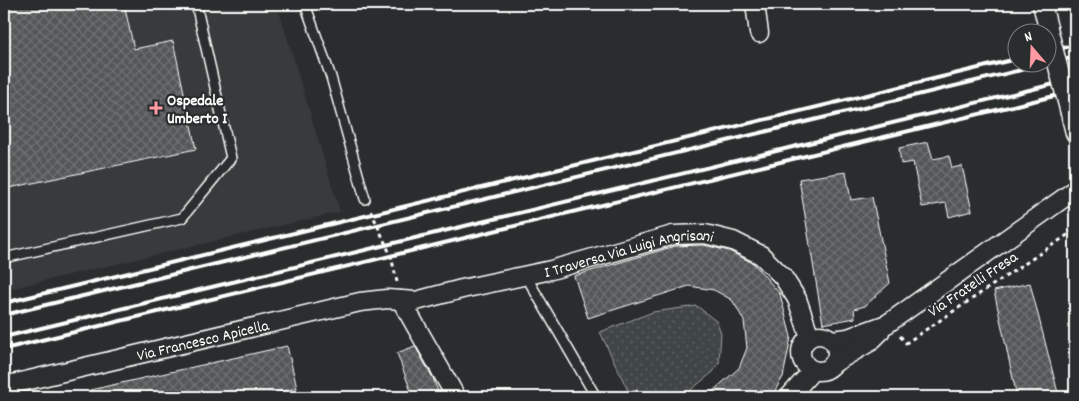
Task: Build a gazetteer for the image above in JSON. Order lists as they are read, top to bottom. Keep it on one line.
{"streets":{"street":["I Traversa Via Luigi Angrisani","Via Francesco Apicella"],"path":["Via Fratelli Fresa"]},"crossings":[["I Traversa Via Luigi Angrisani","Via Francesco Apicella"]],"places":{"health":["Ospedale Umberto I"]},"north":"top"}
